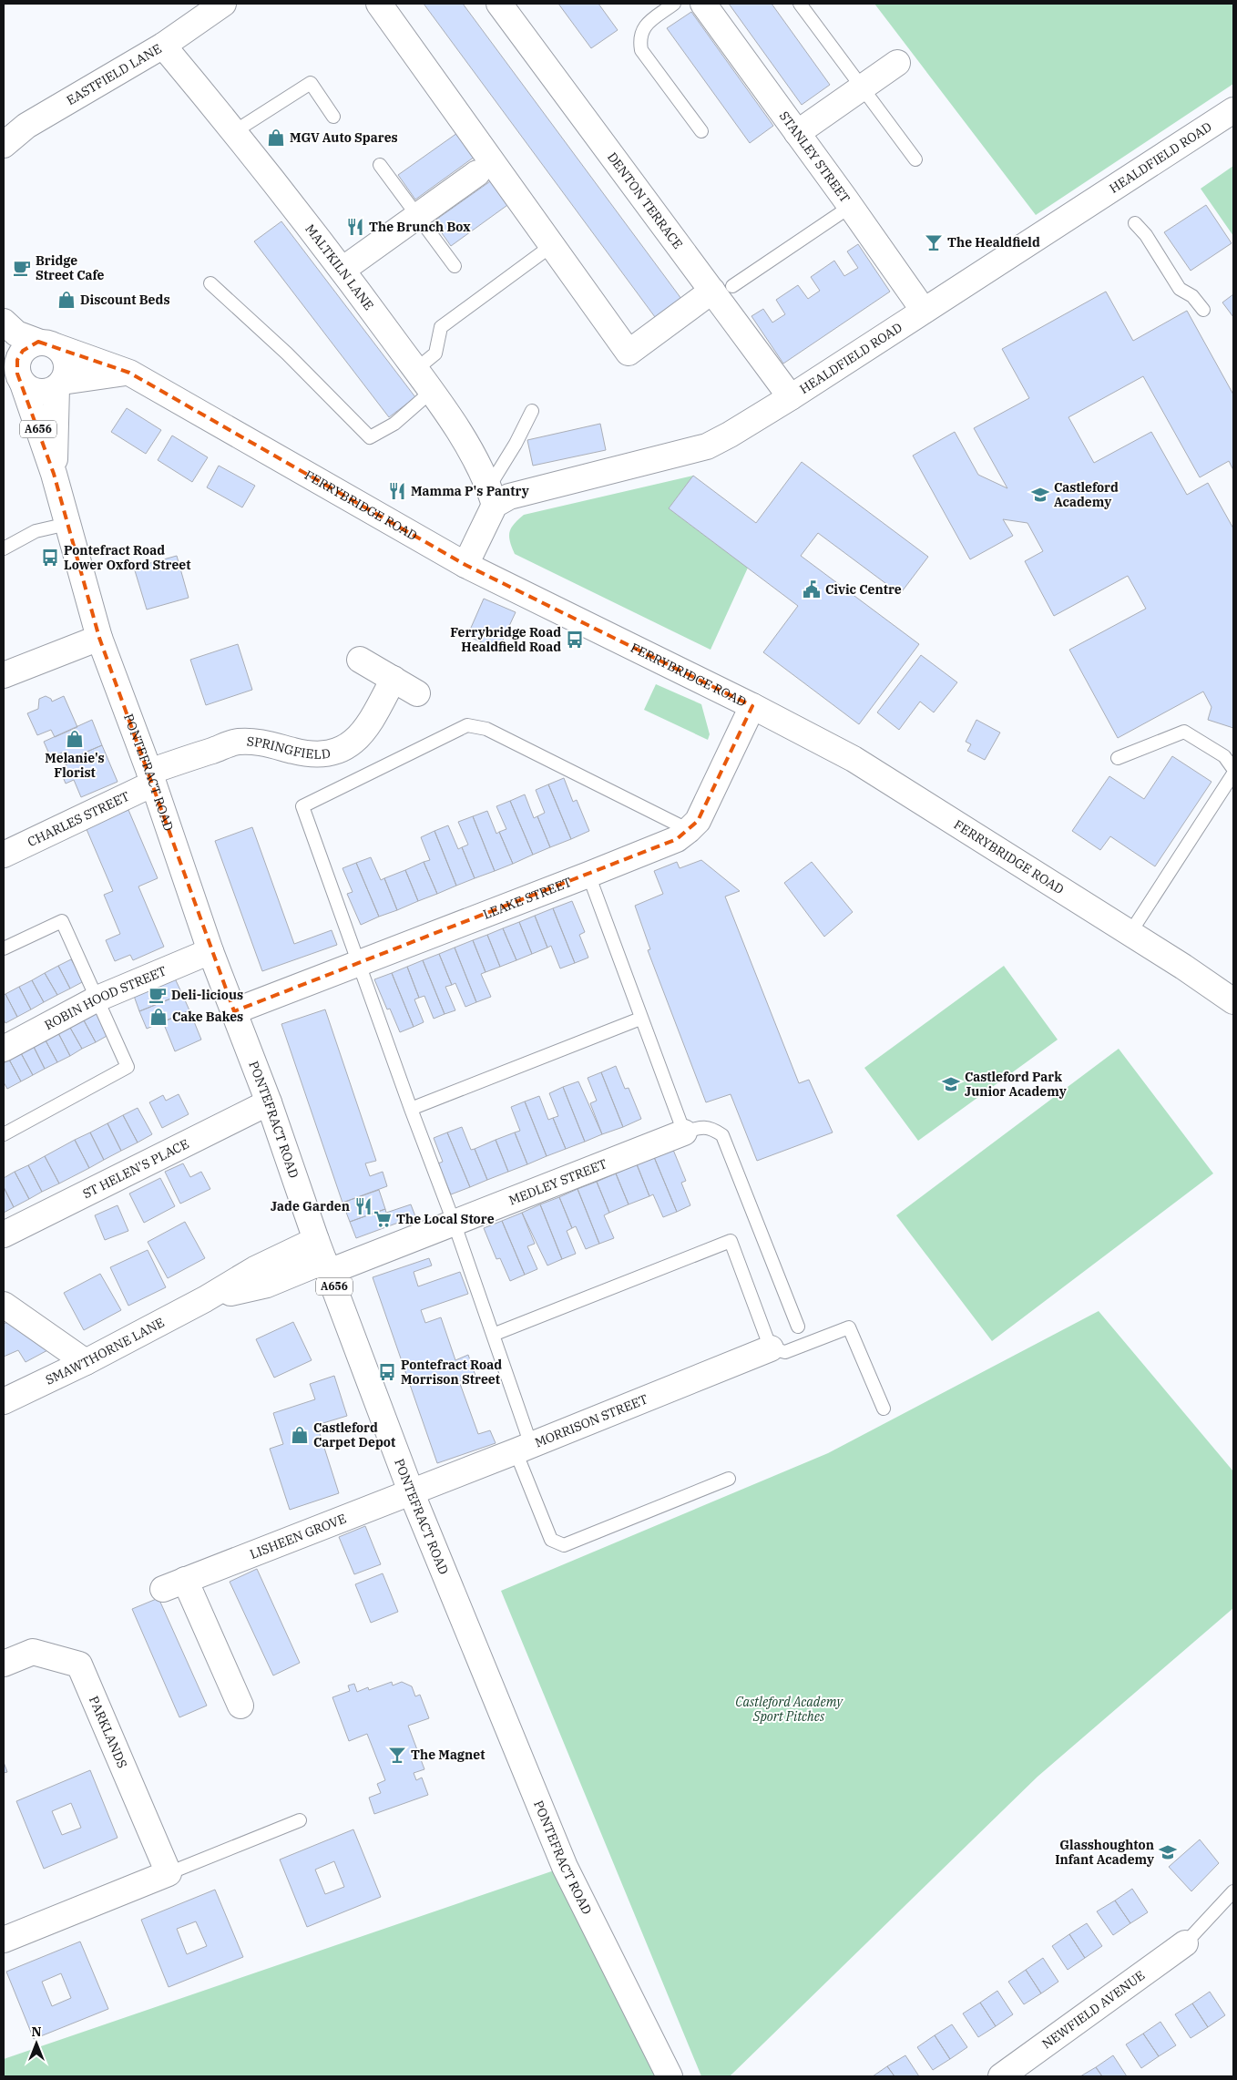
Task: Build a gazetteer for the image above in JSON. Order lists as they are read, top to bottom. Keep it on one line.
{"streets":{"street":["EASTFIELD LANE","STANLEY STREET","HEALDFIELD ROAD","DENTON TERRACE","MALTKILN LANE","A656","FERRYBRIDGE ROAD","SPRINGFIELD","PONTEFRACT ROAD","CHARLES STREET","LEAKE STREET","ROBIN HOOD STREET","ST HELEN'S PLACE","MEDLEY STREET","SMAWTHORNE LANE","MORRISON STREET","LISHEEN GROVE","PARKLANDS","NEWFIELD AVENUE"]},"crossings":[["EASTFIELD LANE","MALTKILN LANE"],["STANLEY STREET","HEALDFIELD ROAD"],["HEALDFIELD ROAD","DENTON TERRACE"],["HEALDFIELD ROAD","MALTKILN LANE"],["A656","FERRYBRIDGE ROAD"],["A656","PONTEFRACT ROAD"],["FERRYBRIDGE ROAD","PONTEFRACT ROAD"],["FERRYBRIDGE ROAD","LEAKE STREET"],["SPRINGFIELD","PONTEFRACT ROAD"],["SPRINGFIELD","CHARLES STREET"],["PONTEFRACT ROAD","CHARLES STREET"],["PONTEFRACT ROAD","LEAKE STREET"],["PONTEFRACT ROAD","ROBIN HOOD STREET"],["PONTEFRACT ROAD","ST HELEN'S PLACE"],["PONTEFRACT ROAD","MEDLEY STREET"],["PONTEFRACT ROAD","SMAWTHORNE LANE"],["PONTEFRACT ROAD","MORRISON STREET"],["PONTEFRACT ROAD","LISHEEN GROVE"],["MEDLEY STREET","SMAWTHORNE LANE"],["MORRISON STREET","LISHEEN GROVE"]],"parks":["Castleford Academy Sport Pitches"],"places":{"shop":["MGV Auto Spares","Discount Beds","Melanie's Florist","Cake Bakes","Castleford Carpet Depot"],"restaurant":["The Brunch Box","Mamma P's Pantry","Jade Garden"],"bar":["The Healdfield","The Magnet"],"cafe":["Bridge Street Cafe","Deli-licious"],"school or university":["Castleford Academy","Castleford Park Junior Academy","Glasshoughton Infant Academy"],"bus stop":["Pontefract Road Lower Oxford Street","Ferrybridge Road Healdfield Road","Pontefract Road Morrison Street"],"public building":["Civic Centre"],"supermarket":["The Local Store"]},"north":"top"}
